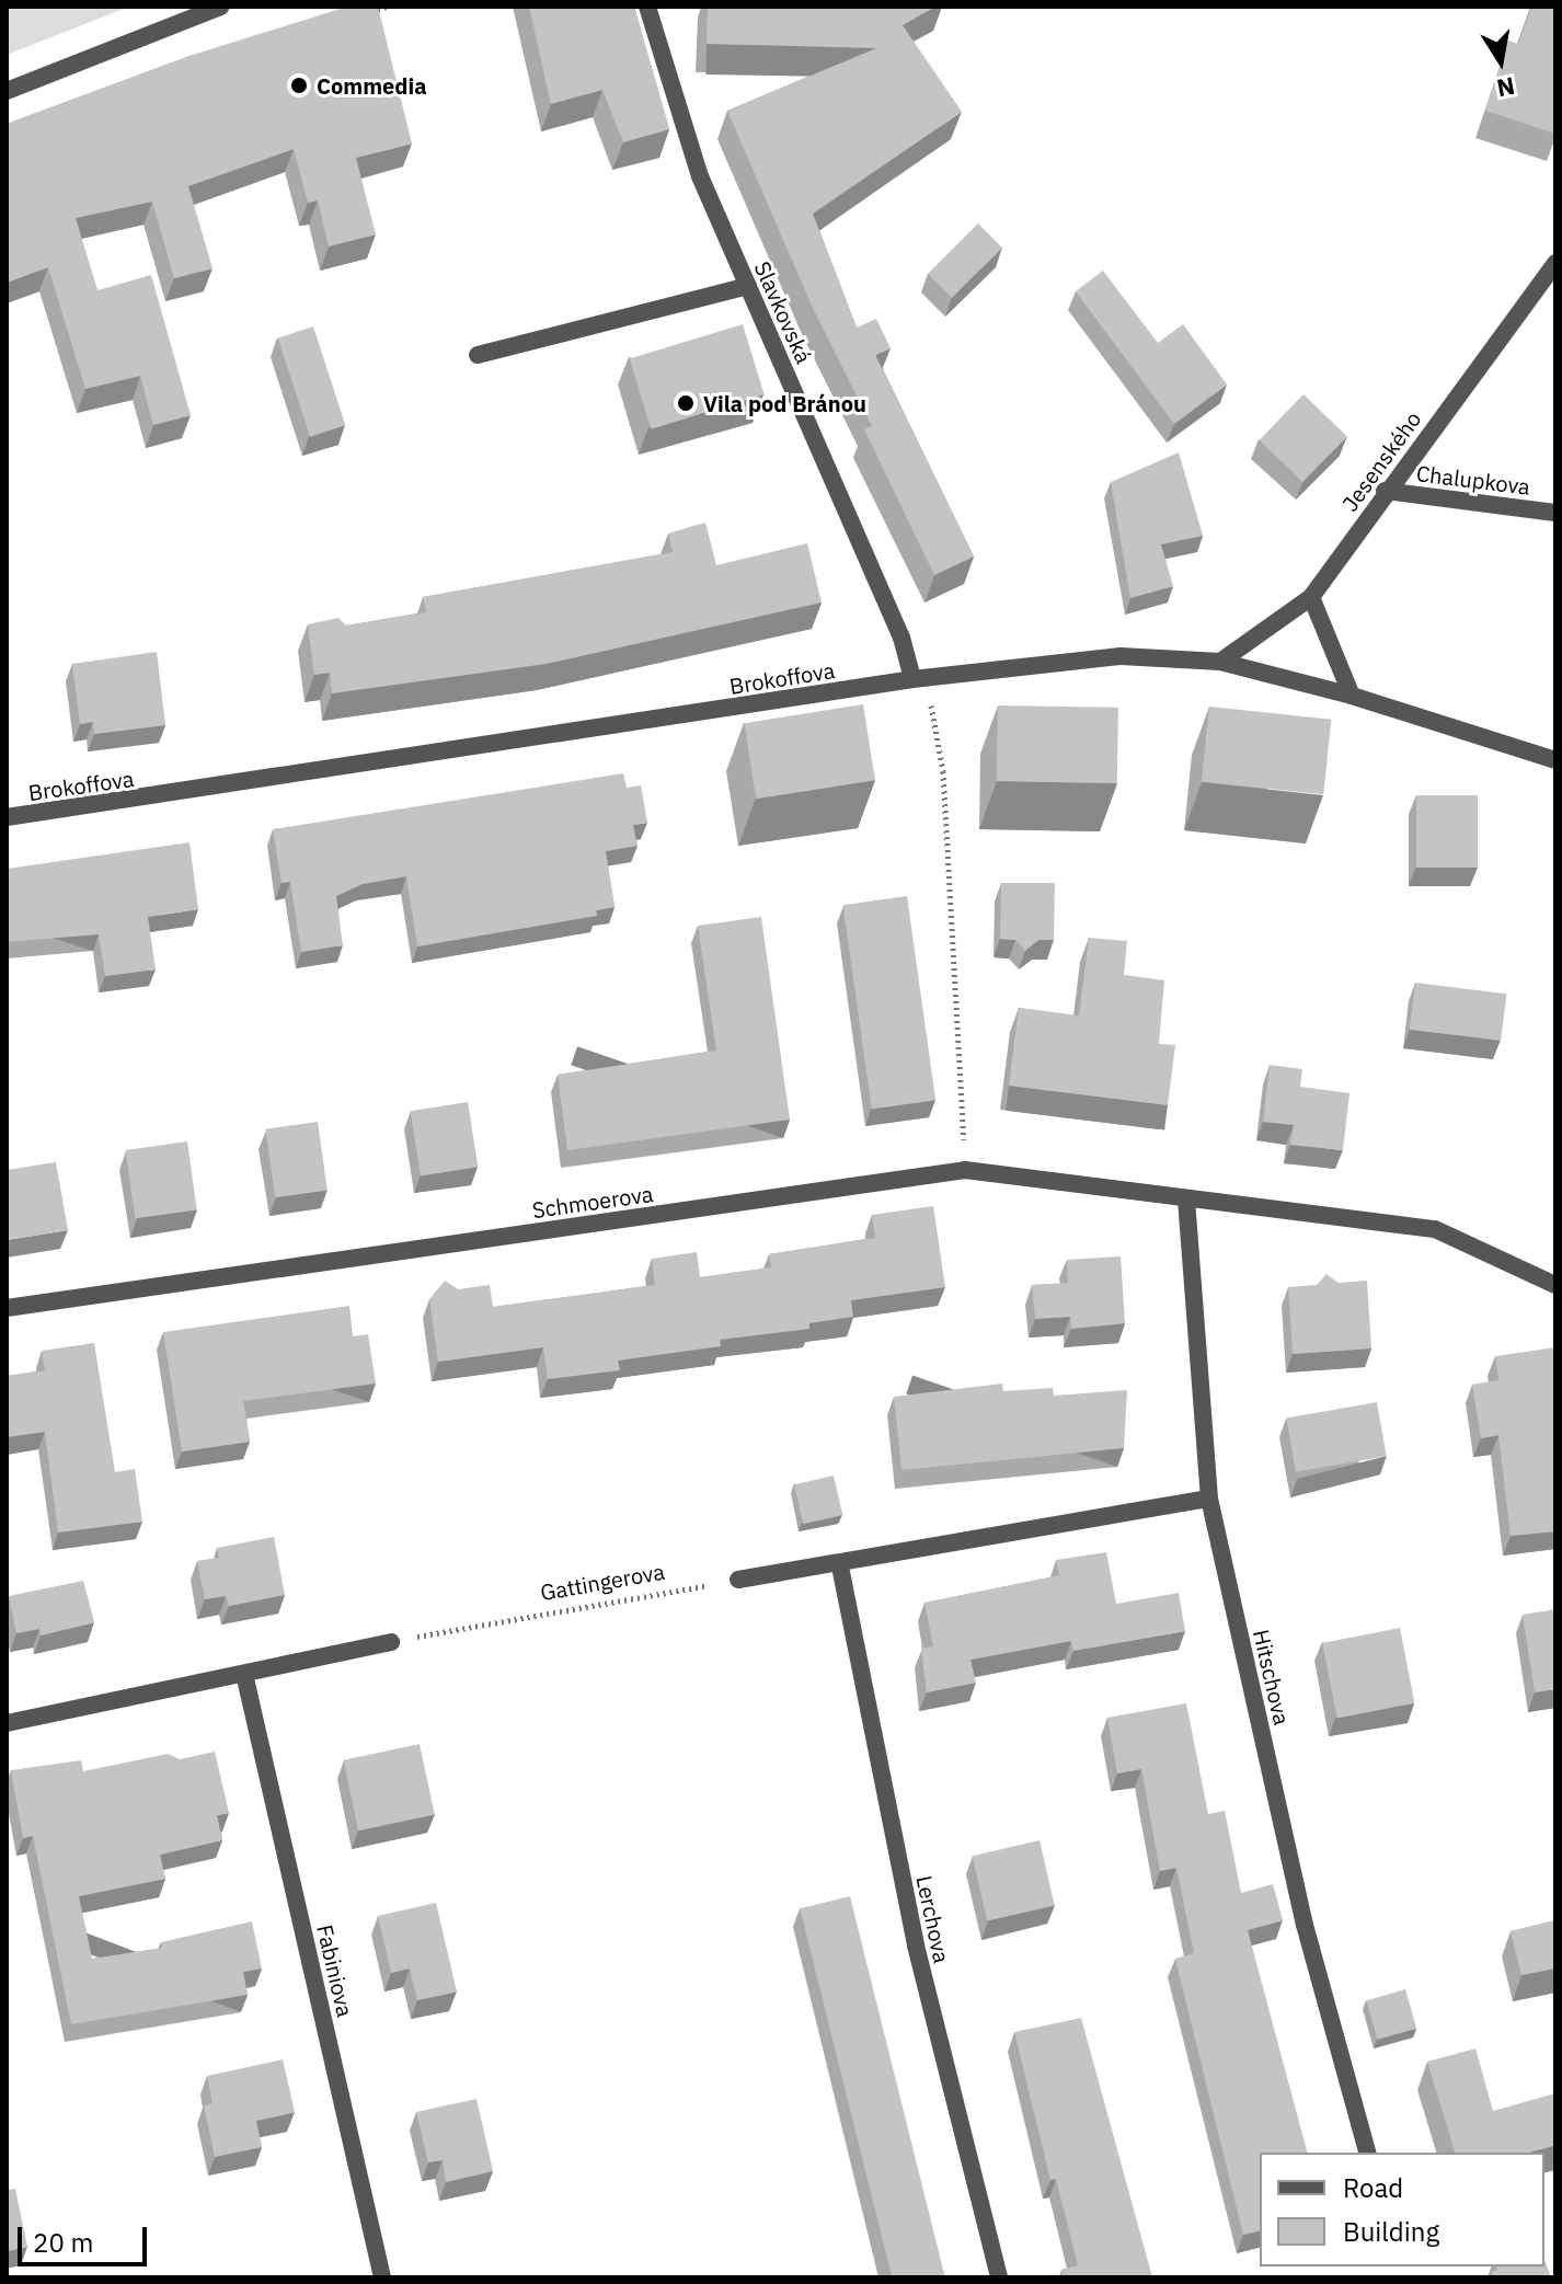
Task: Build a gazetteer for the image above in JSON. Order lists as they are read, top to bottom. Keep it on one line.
{"streets":{"street":["Slavkovská","Jesenského","Chalupkova","Brokoffova","Schmoerova","Hitschova","Lerchova","Fabiniova"],"path":["Gattingerova"]},"crossings":[["Slavkovská","Brokoffova"],["Jesenského","Chalupkova"],["Jesenského","Brokoffova"],["Schmoerova","Hitschova"]],"places":["Commedia","Vila pod Bránou"],"legend":["Road","Building"],"scale_bar":"20 m","north":"bottom"}
